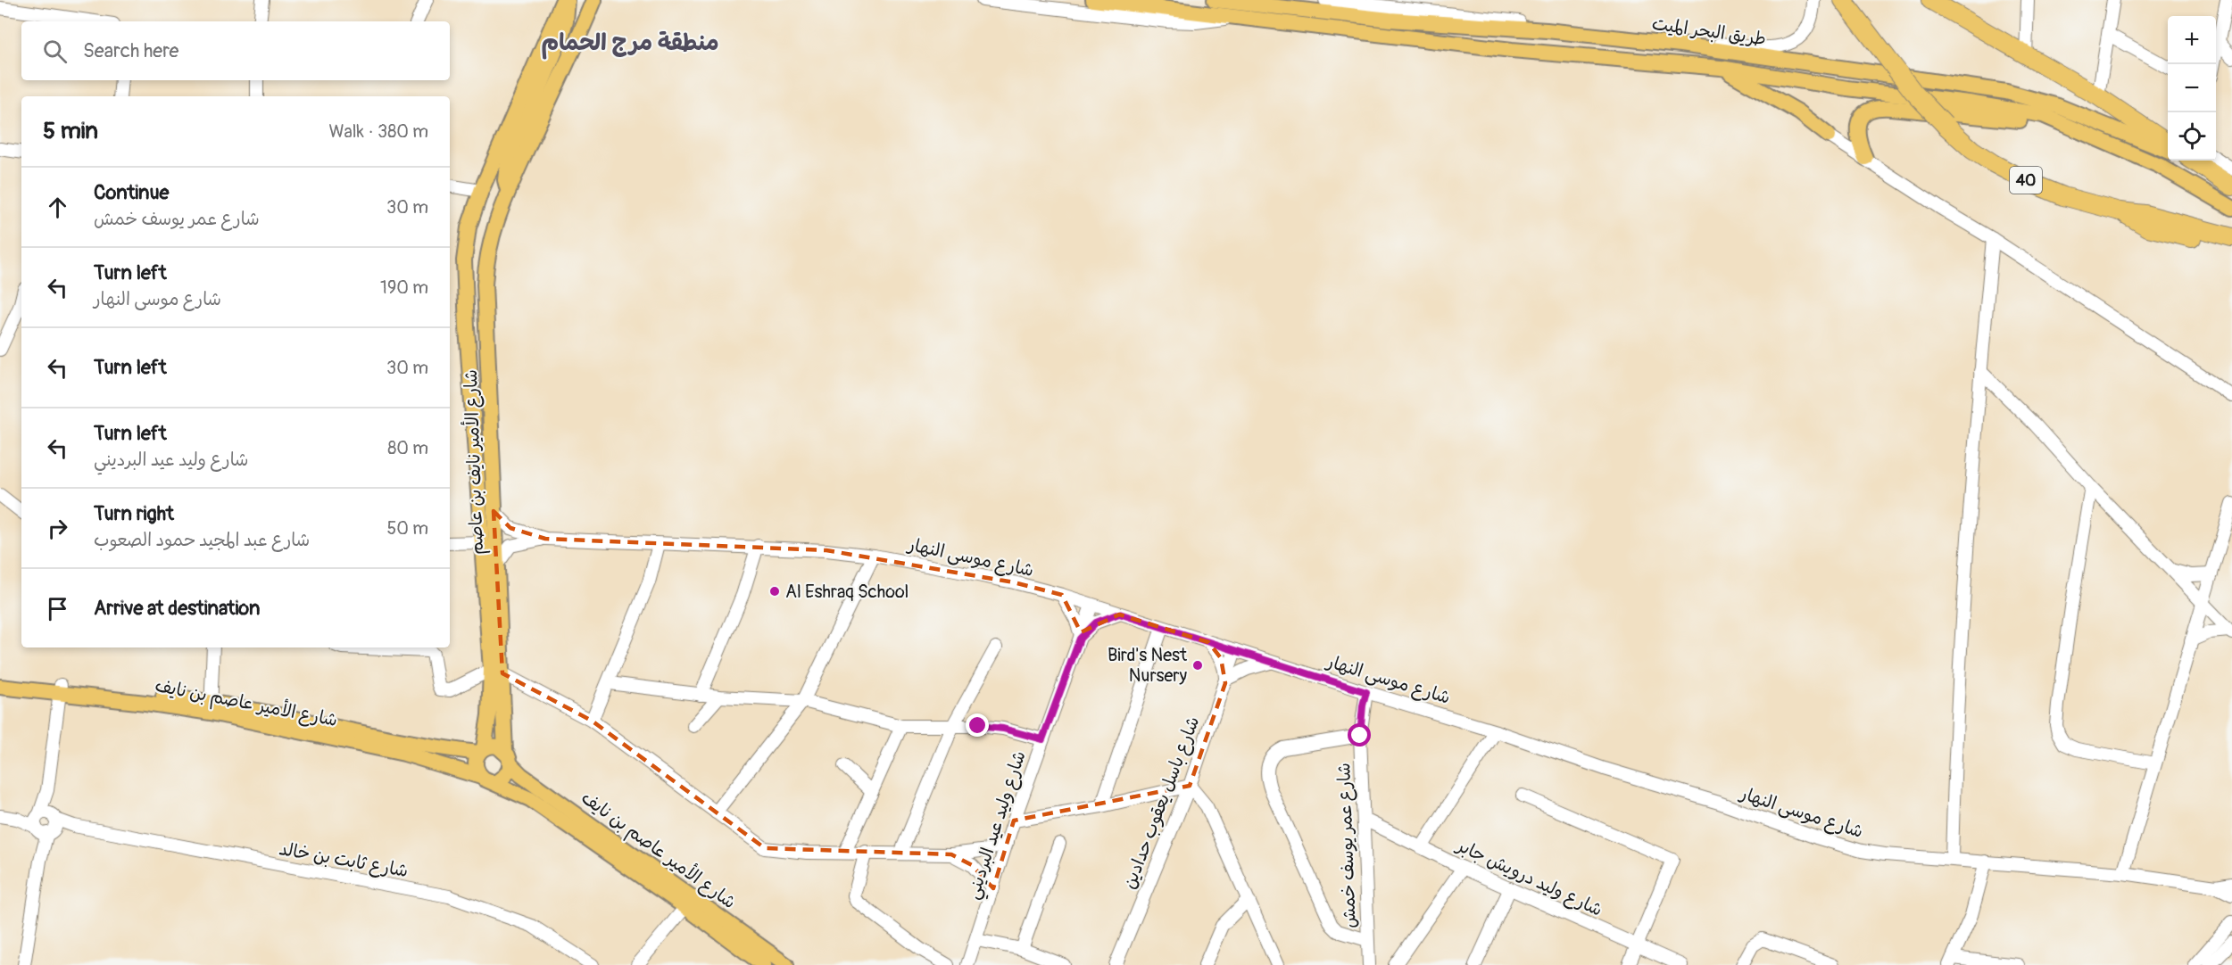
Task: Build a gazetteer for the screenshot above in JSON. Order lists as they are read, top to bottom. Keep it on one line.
{"streets":{"highway":["40"],"main road":["طريق البحر الميت","شارع الأمير نايف بن عاصم","شارع الأمير عاصم بن نايف"],"street":["شارع موسى النهار","شارع باسل يعقوب حدادين","شارع وليد عيد البرديني","شارع عمر يوسف خمش","شارع ثابت بن خالد","شارع وليد درويش جابر"]},"crossings":[["شارع الأمير نايف بن عاصم","شارع موسى النهار"],["شارع الأمير نايف بن عاصم","شارع الأمير عاصم بن نايف"],["شارع موسى النهار","شارع باسل يعقوب حدادين"],["شارع موسى النهار","شارع وليد عيد البرديني"],["شارع موسى النهار","شارع عمر يوسف خمش"],["شارع عمر يوسف خمش","شارع وليد درويش جابر"]],"districts":["منطقة مرج الحمام"],"places":["Al Eshraq School","Bird's Nest Nursery"],"page":{"map_buttons":["+","−"],"search":"Search here","heading":["5 min","Walk · 380 m"],"list":[["Continue","شارع عمر يوسف خمش","30 m"],["Turn left","شارع موسى النهار","190 m"],["Turn left","30 m"],["Turn left","شارع وليد عيد البرديني","80 m"],["Turn right","شارع عبد المجيد حمود الصعوب","50 m"],"Arrive at destination"]}}
